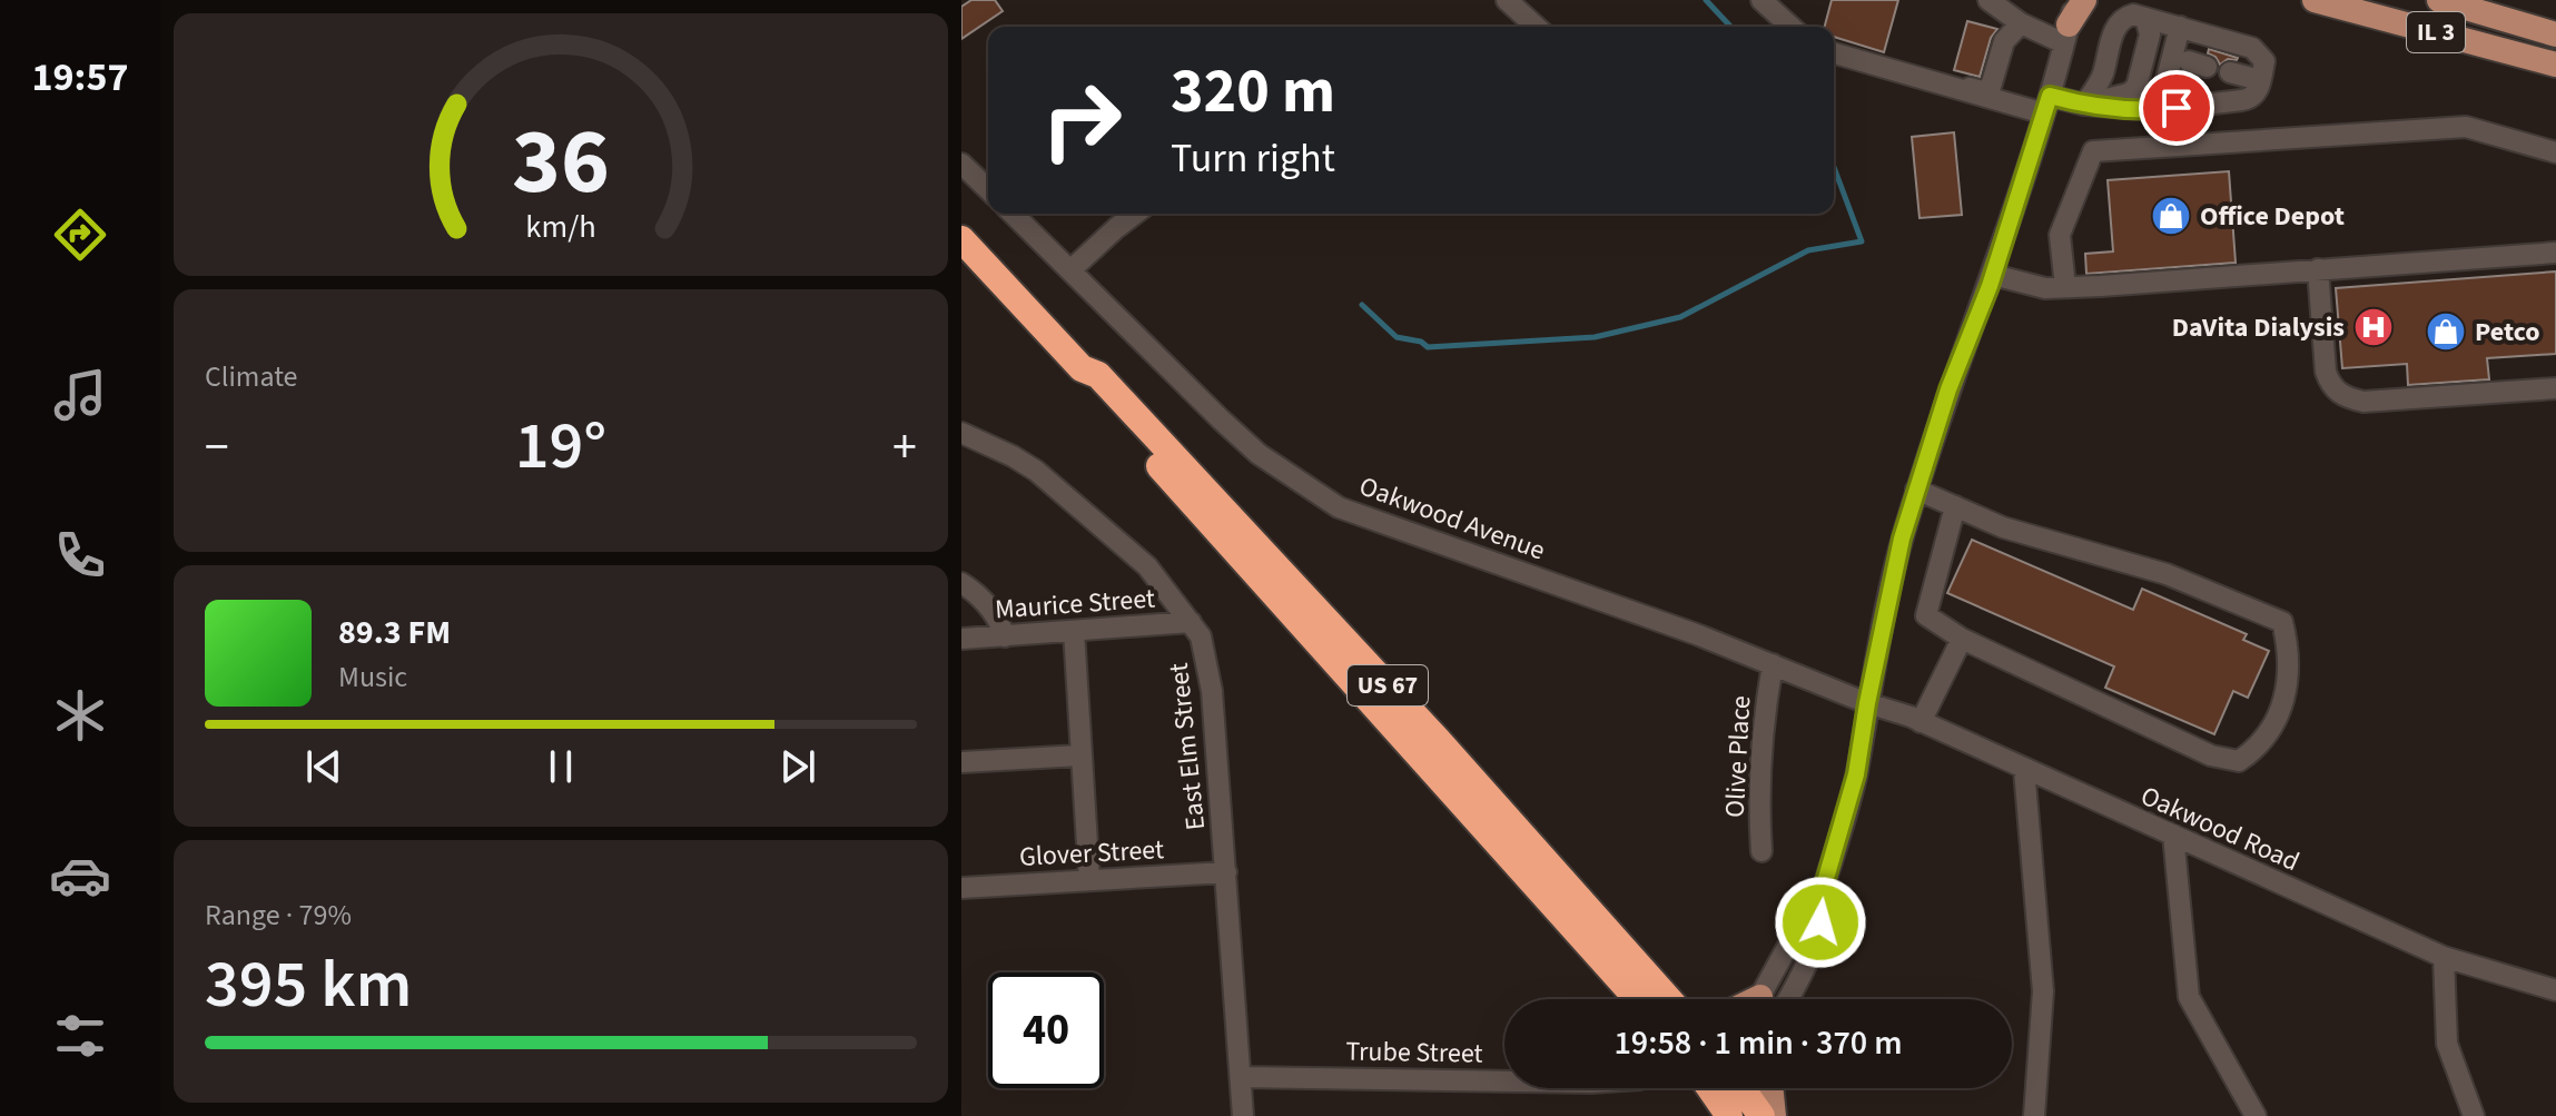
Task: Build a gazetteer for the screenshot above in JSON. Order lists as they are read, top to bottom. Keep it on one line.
{"streets":{"highway":["US 67"],"main road":["IL 3"],"street":["Oakwood Avenue","Maurice Street","East Elm Street","Olive Place","Oakwood Road","Glover Street","Trube Street"]},"crossings":[["Oakwood Avenue","Olive Place"],["Oakwood Avenue","Oakwood Road"],["Maurice Street","East Elm Street"],["East Elm Street","Glover Street"],["East Elm Street","Trube Street"]],"places":{"shop":["Office Depot","Petco"],"hospital":["DaVita Dialysis"]},"page":{"tabs":"19:57","turn":["320 m","Turn right"],"tile":["Climate",["Range · 79%","395 km"]],"heat":["−","19°","+"],"song":["89.3 FM","Music"],"limit":"40","trip":"19:58 · 1 min · 370 m","gauge":["36","km/h"]}}
